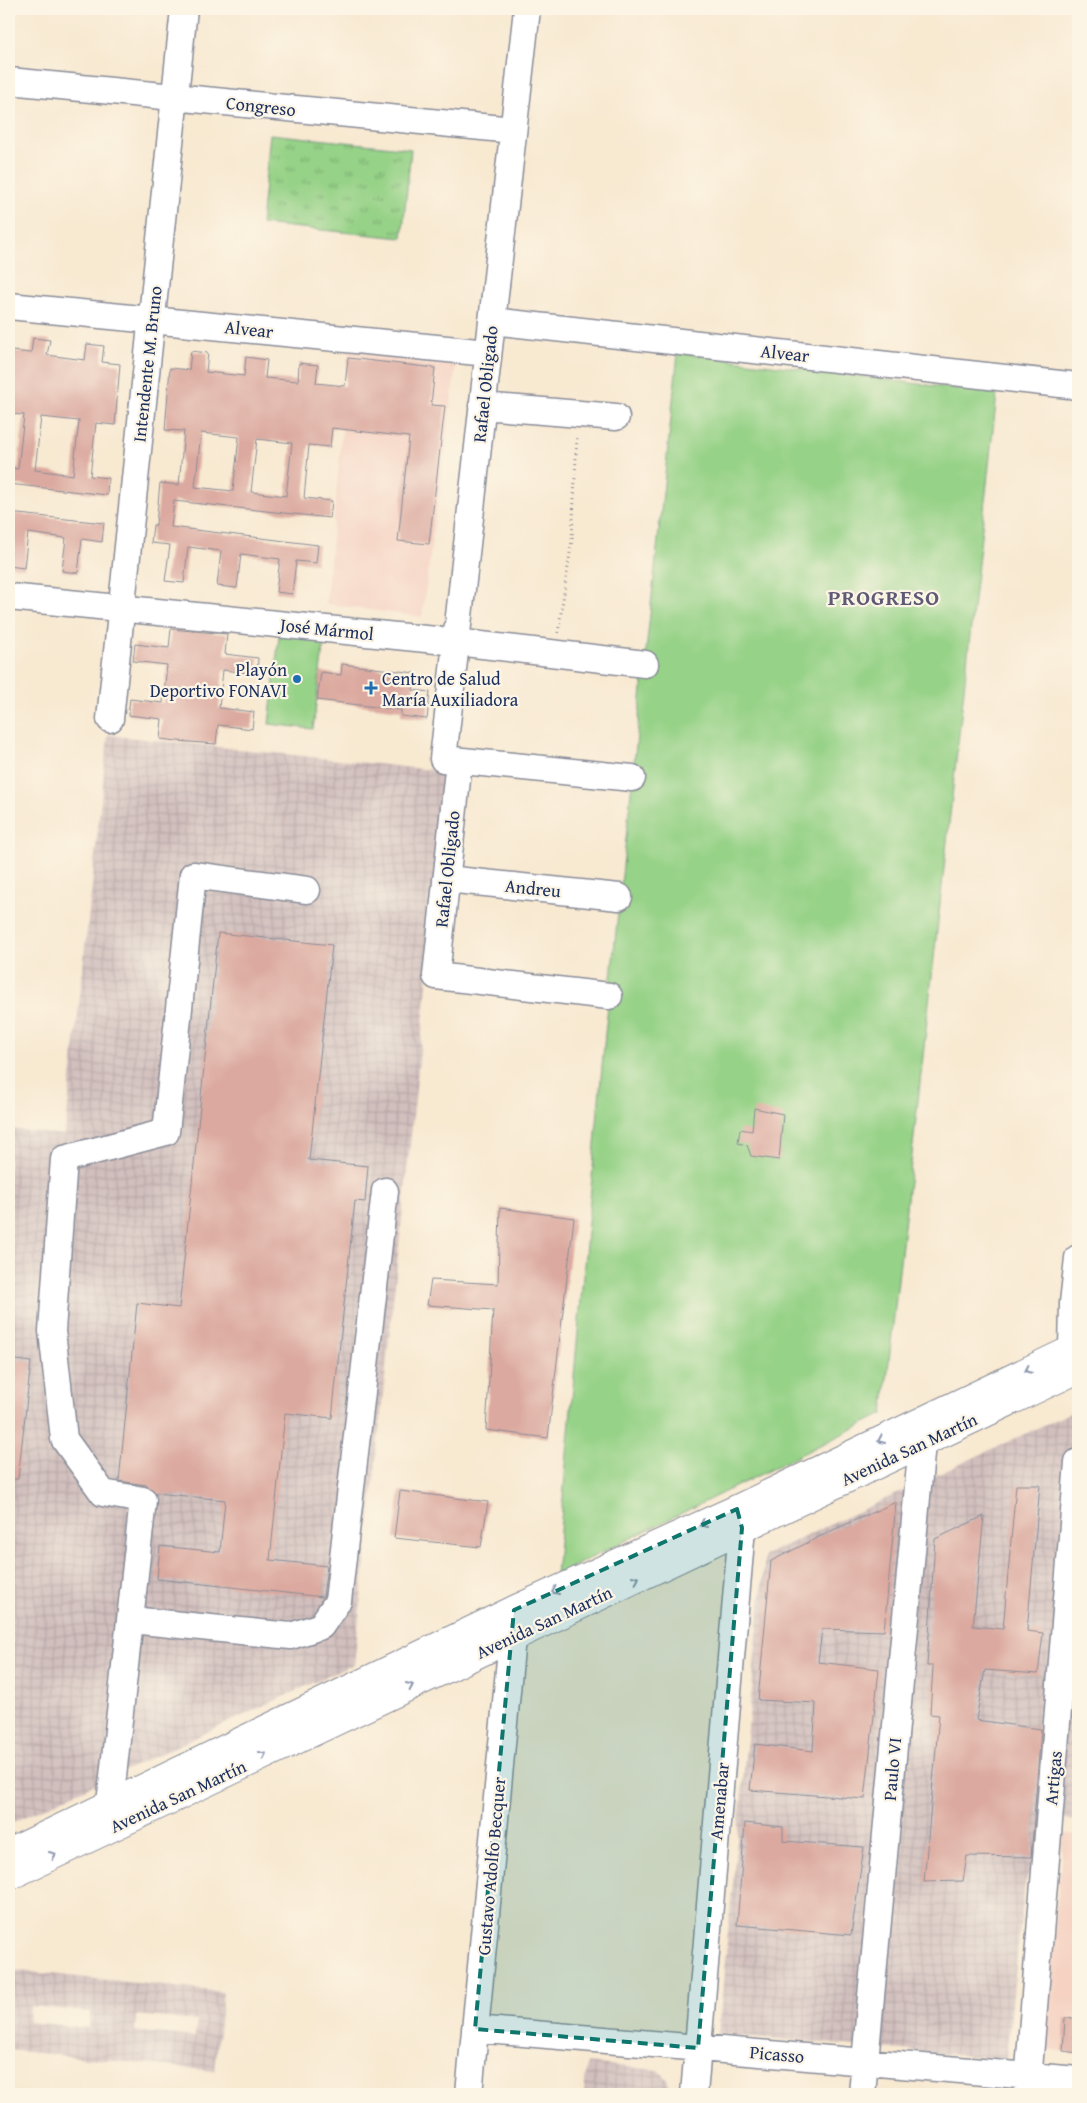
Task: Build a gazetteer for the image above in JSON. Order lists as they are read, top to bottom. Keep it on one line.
{"streets":{"main road":["Avenida San Martín"],"street":["Congreso","Alvear","Intendente M. Bruno","Rafael Obligado","José Mármol","Andreu","Paulo VI","Artigas","Amenabar","Gustavo Adolfo Becquer","Picasso"]},"crossings":[["Congreso","Intendente M. Bruno"],["Congreso","Rafael Obligado"],["Alvear","Intendente M. Bruno"],["Alvear","Rafael Obligado"],["Intendente M. Bruno","José Mármol"],["Rafael Obligado","José Mármol"],["Rafael Obligado","Andreu"],["Avenida San Martín","Paulo VI"],["Avenida San Martín","Amenabar"],["Avenida San Martín","Gustavo Adolfo Becquer"],["Paulo VI","Picasso"],["Artigas","Picasso"],["Amenabar","Picasso"],["Gustavo Adolfo Becquer","Picasso"]],"districts":["PROGRESO"],"places":{"other":["Playón Deportivo FONAVI"],"health":["Centro de Salud María Auxiliadora"]}}
